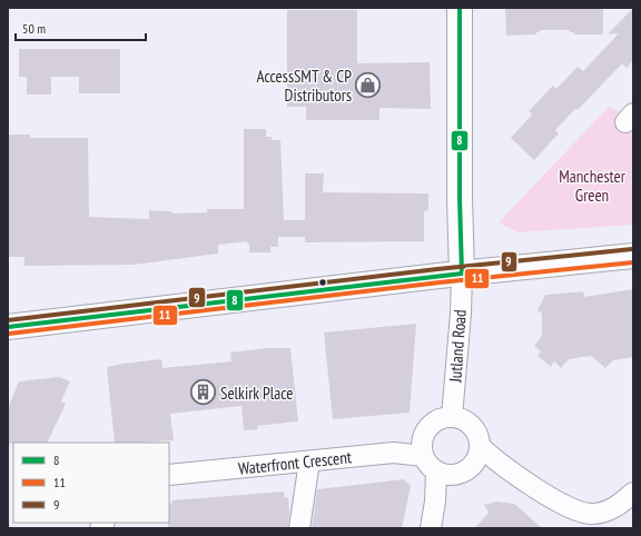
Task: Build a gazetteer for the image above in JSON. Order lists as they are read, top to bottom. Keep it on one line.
{"streets":{"main road":["Jutland Road"],"street":["Waterfront Crescent"]},"crossings":[["Jutland Road","Waterfront Crescent"]],"parks":["Manchester Green"],"places":{"shop":["AccessSMT & CP Distributors"],"building":["Selkirk Place"]},"lines":["transit line 8","transit line 9","transit line 11"],"legend":["8","11","9"],"scale_bar":"50 m"}
